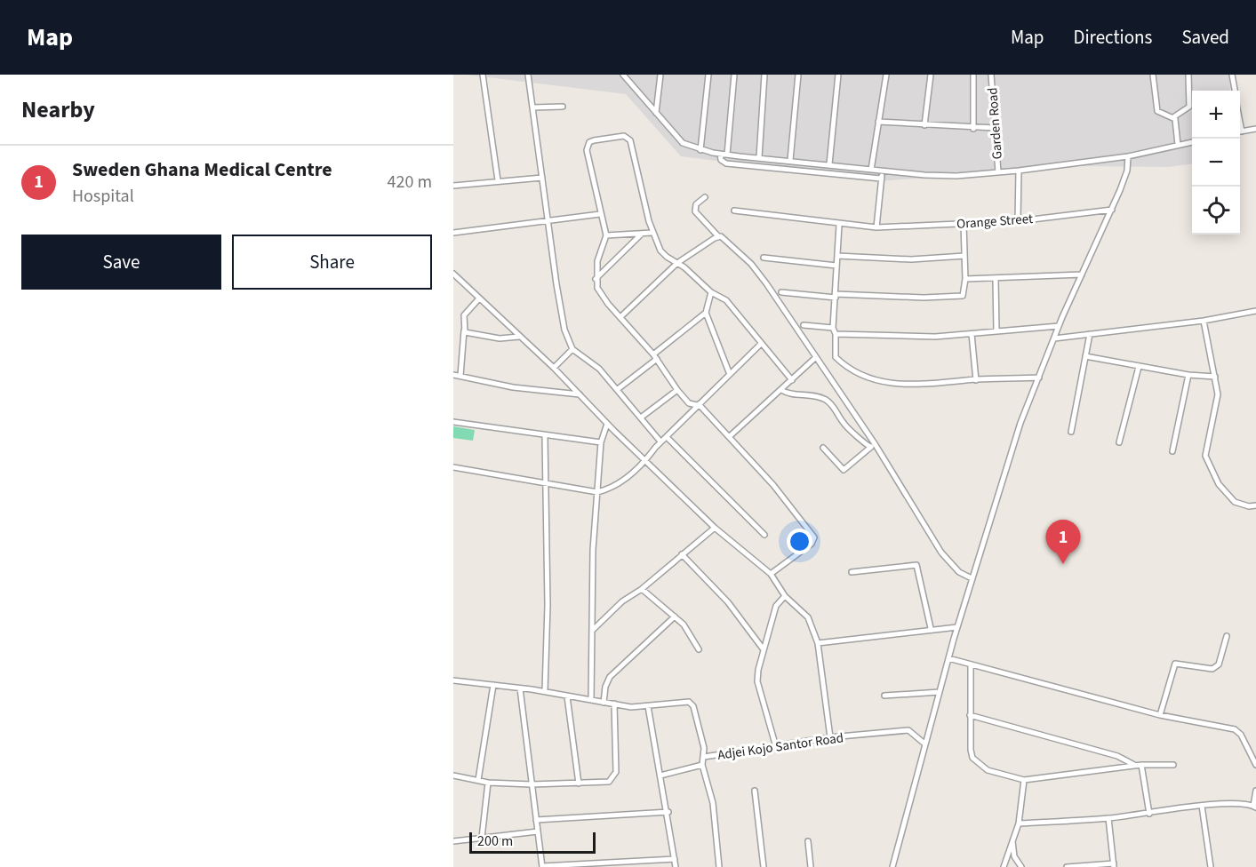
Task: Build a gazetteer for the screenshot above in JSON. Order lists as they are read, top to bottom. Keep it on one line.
{"streets":{"street":["Garden Road","Orange Street","Adjei Kojo Santor Road"]},"scale_bar":"200 m","page":{"header":"Map","nav":["Map","Directions","Saved"],"heading":"Nearby","map_buttons":["+","−"],"list":[{"mark":"1","name":"Sweden Ghana Medical Centre","note":"Hospital","value":"420 m"}],"buttons":["Save","Share"],"pins":"1","scale":"200 m"}}
